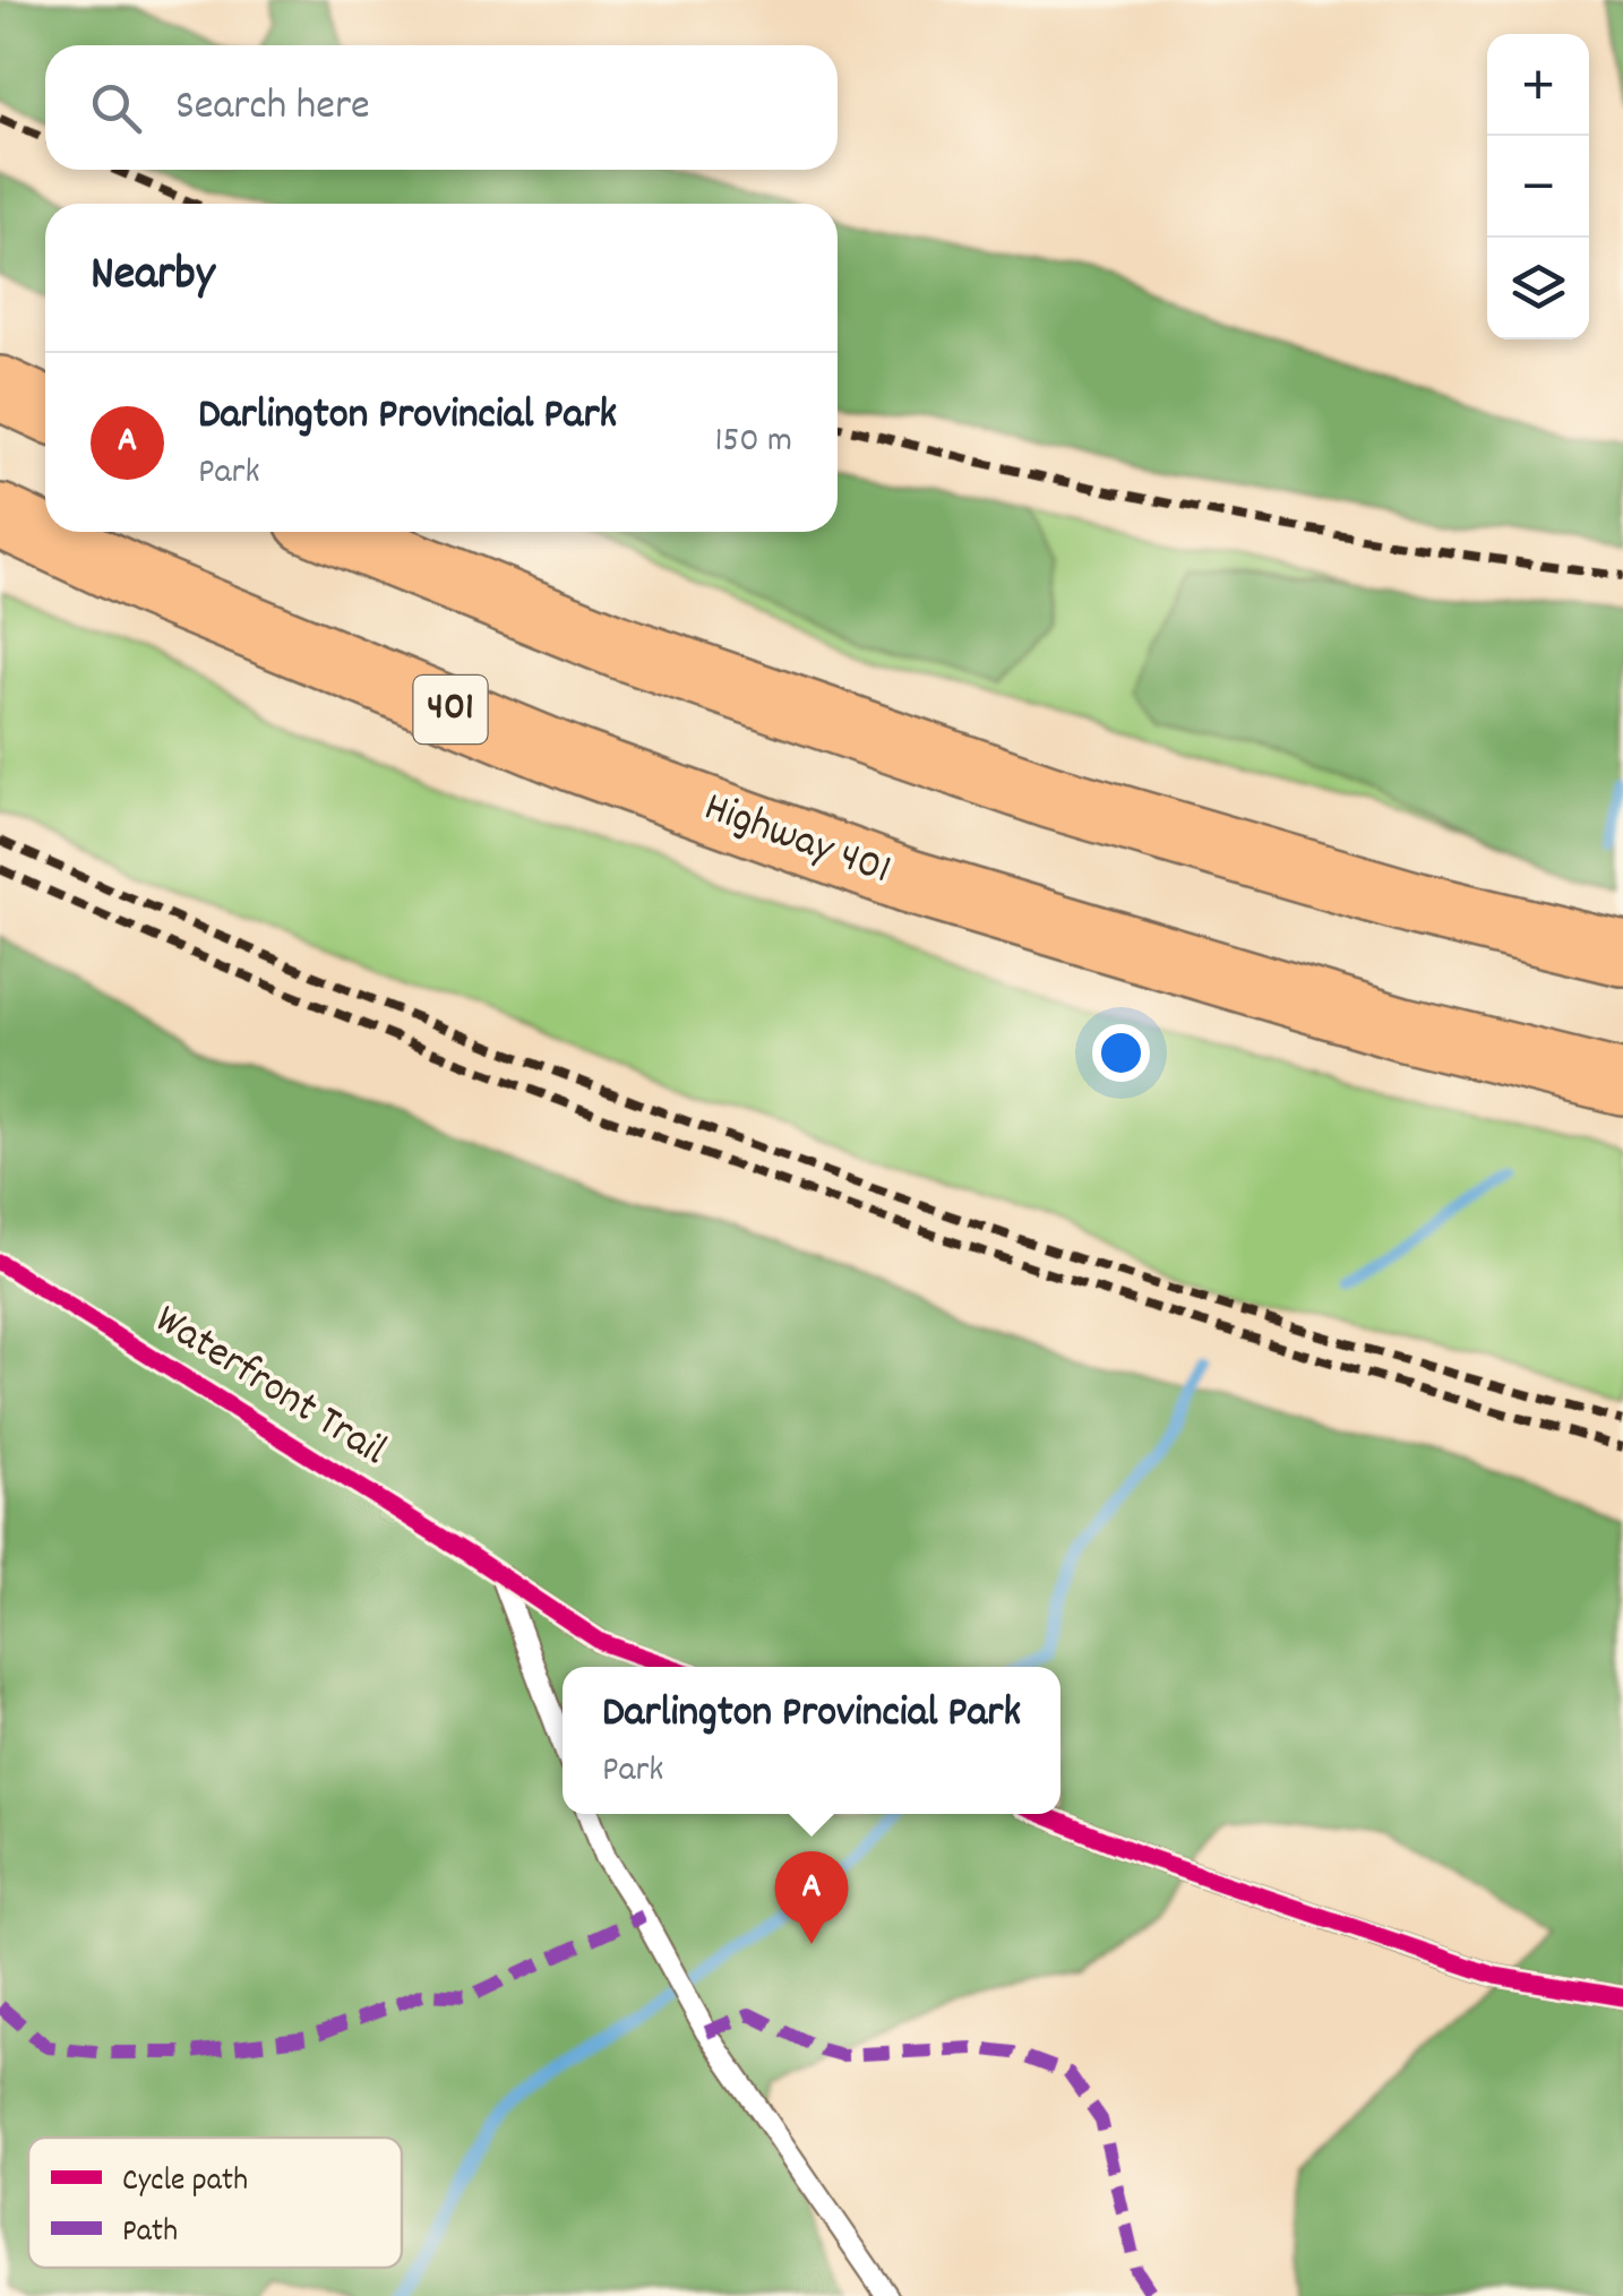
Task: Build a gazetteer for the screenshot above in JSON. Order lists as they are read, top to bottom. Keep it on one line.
{"streets":{"highway":["401","Highway 401"],"cycle path":["Waterfront Trail"]},"legend":["Cycle path","Path"],"page":{"map_buttons":["+","−"],"search":"Search here","heading":"Nearby","list":[{"mark":"A","name":"Darlington Provincial Park","note":"Park","value":"150 m"}],"popup":["Darlington Provincial Park","Park"],"pins":"A"}}
